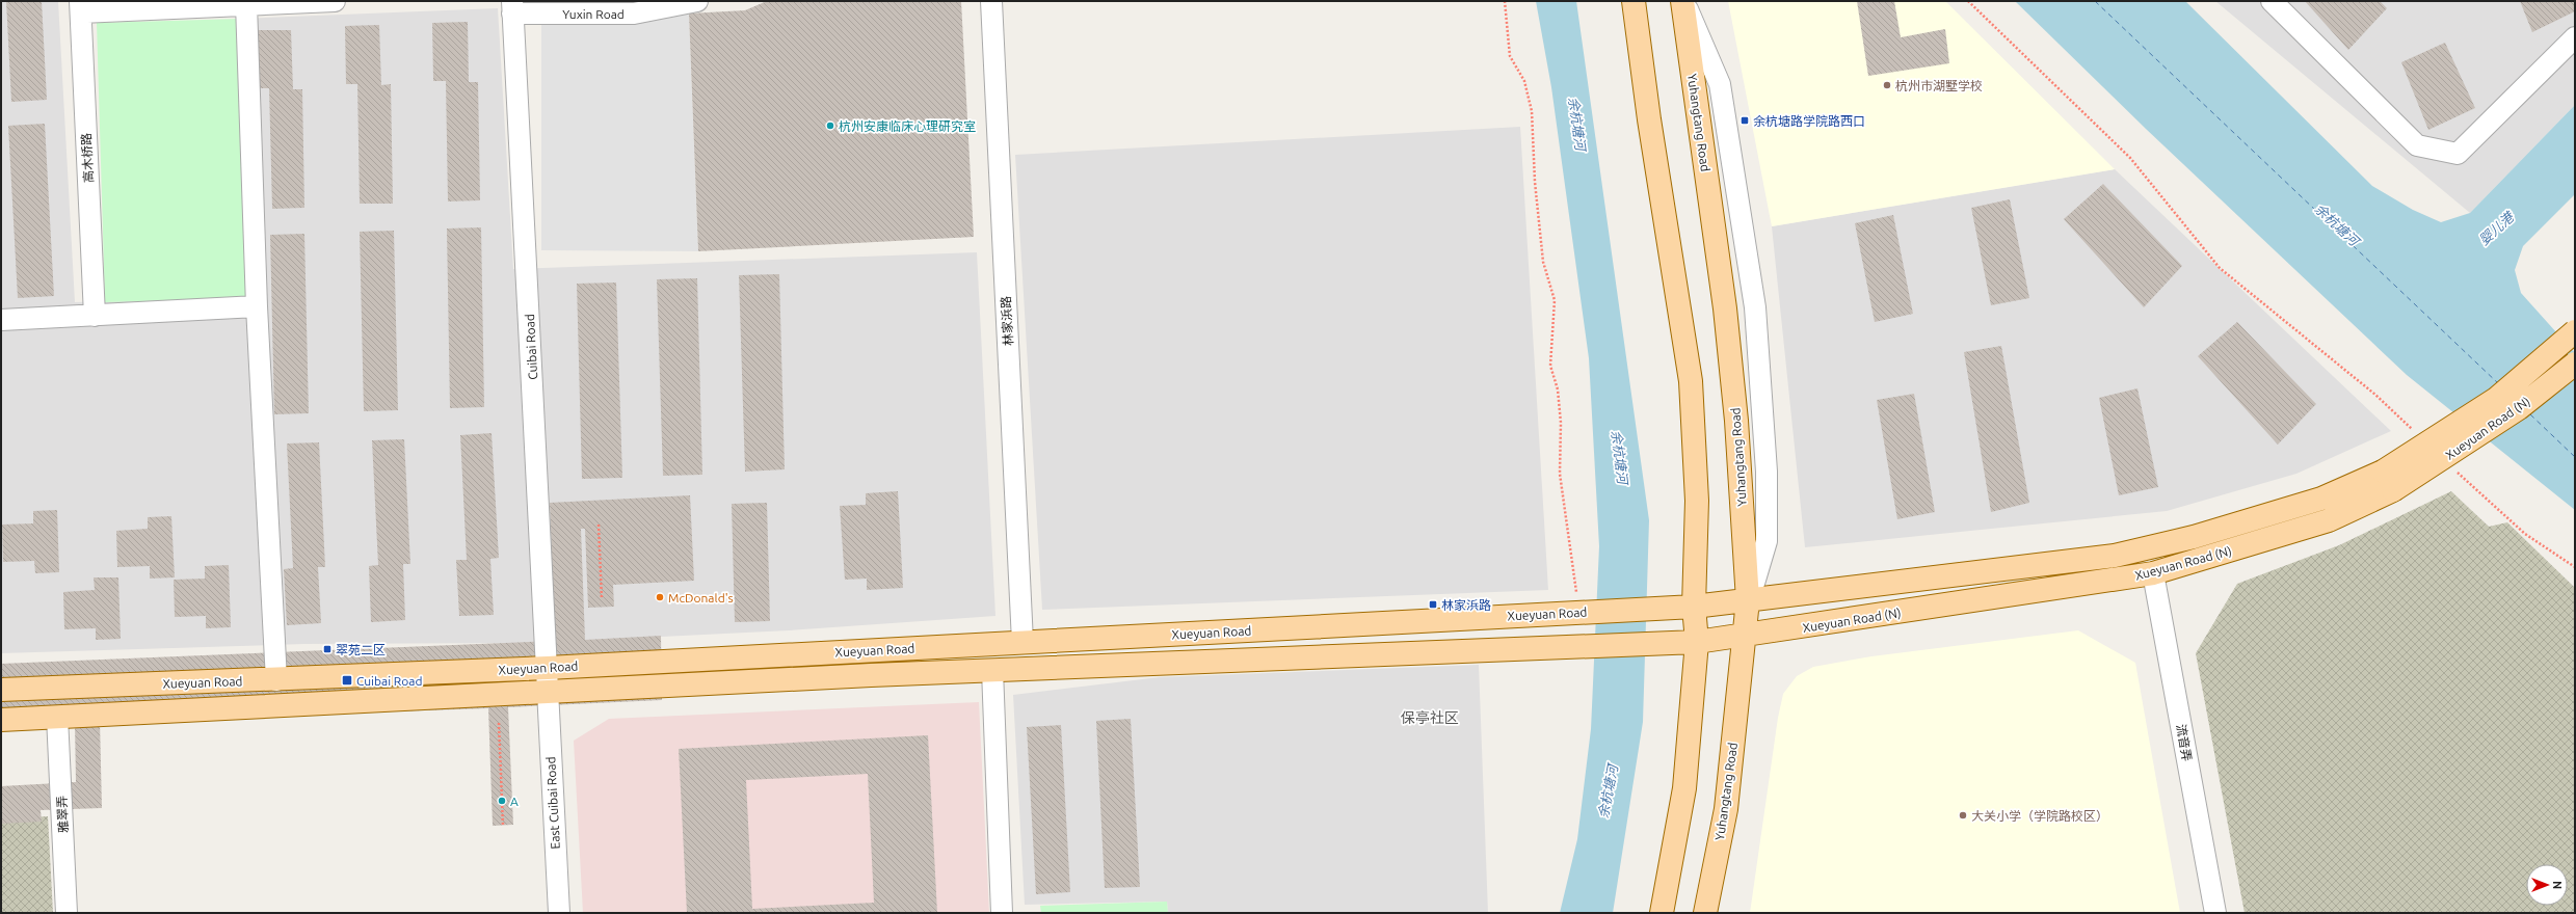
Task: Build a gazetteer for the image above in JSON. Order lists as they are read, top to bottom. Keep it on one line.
{"streets":{"main road":["Yuhangtang Road","Xueyuan Road (N)","Xueyuan Road"],"street":["Yuxin Road","高木桥路","林家浜路","Cuibai Road","流音弄","East Cuibai Road","雅翠弄"]},"crossings":[["Yuxin Road","Cuibai Road"],["Yuhangtang Road","Xueyuan Road (N)"],["Yuhangtang Road","Xueyuan Road"],["林家浜路","Xueyuan Road"],["Cuibai Road","Xueyuan Road"],["Cuibai Road","East Cuibai Road"],["Xueyuan Road (N)","Xueyuan Road"],["Xueyuan Road (N)","流音弄"],["Xueyuan Road","East Cuibai Road"],["Xueyuan Road","雅翠弄"]],"districts":["保亭社区"],"water":["余杭塘河","婴儿港"],"places":{"other":["杭州市湖墅学校","杭州安康临床心理研究室","McDonald's","A","大关小学（学院路校区）"],"transit":["余杭塘路学院路西口","林家浜路","翠苑二区","Cuibai Road"]},"north":"right"}
